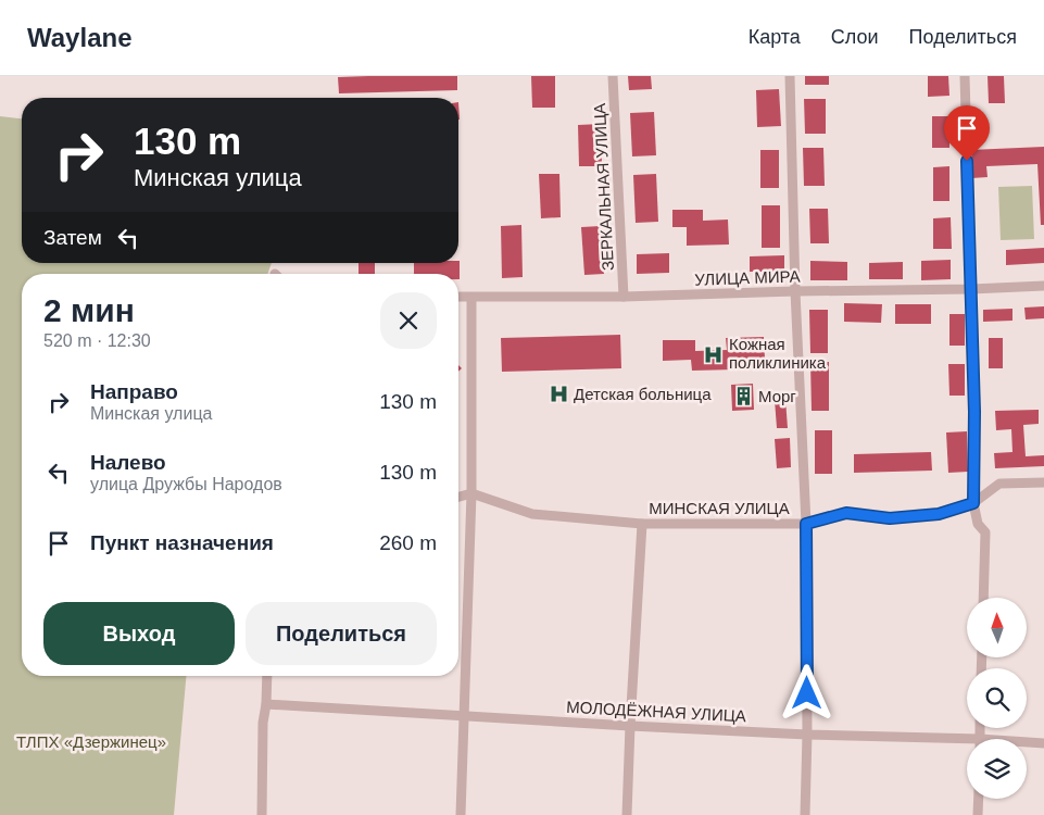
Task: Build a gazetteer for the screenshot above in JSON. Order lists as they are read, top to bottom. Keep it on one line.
{"streets":{"street":["ЗЕРКАЛЬНАЯ УЛИЦА","УЛИЦА МИРА","МИНСКАЯ УЛИЦА","МОЛОДЁЖНАЯ УЛИЦА"]},"crossings":[["ЗЕРКАЛЬНАЯ УЛИЦА","УЛИЦА МИРА"]],"parks":["ТЛПХ «Дзержинец»"],"places":{"hospital":["Кожная поликлиника","Детская больница"],"building":["Морг"]},"north":"top","page":{"header":"Waylane","nav":["Карта","Слои","Поделиться"],"turn":["130 m","Минская улица"],"then":"Затем","heading":["2 мин","520 m · 12:30"],"list":[{"name":"Направо","note":"Минская улица","value":"130 m"},{"name":"Налево","note":"улица Дружбы Народов","value":"130 m"},{"name":"Пункт назначения","value":"260 m"}],"buttons":["Выход","Поделиться"]}}
